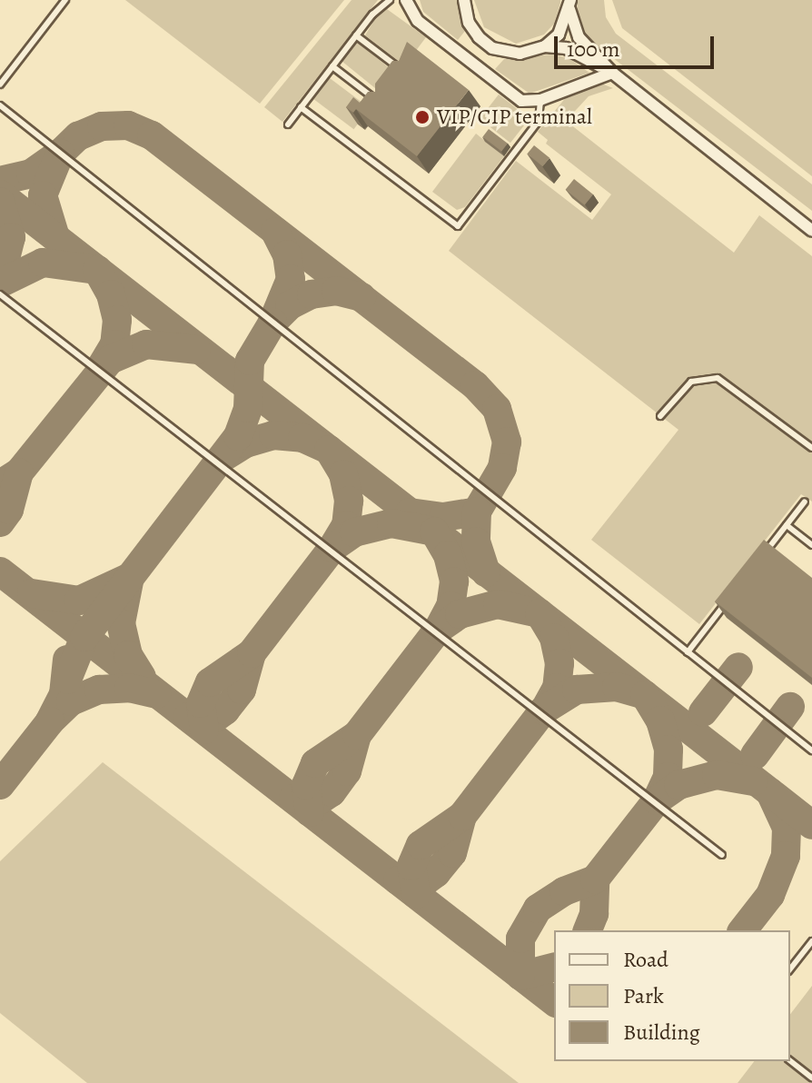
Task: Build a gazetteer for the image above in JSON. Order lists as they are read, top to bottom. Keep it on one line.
{"places":["VIP/CIP terminal"],"legend":["Road","Park","Building"],"scale_bar":"100 m"}
